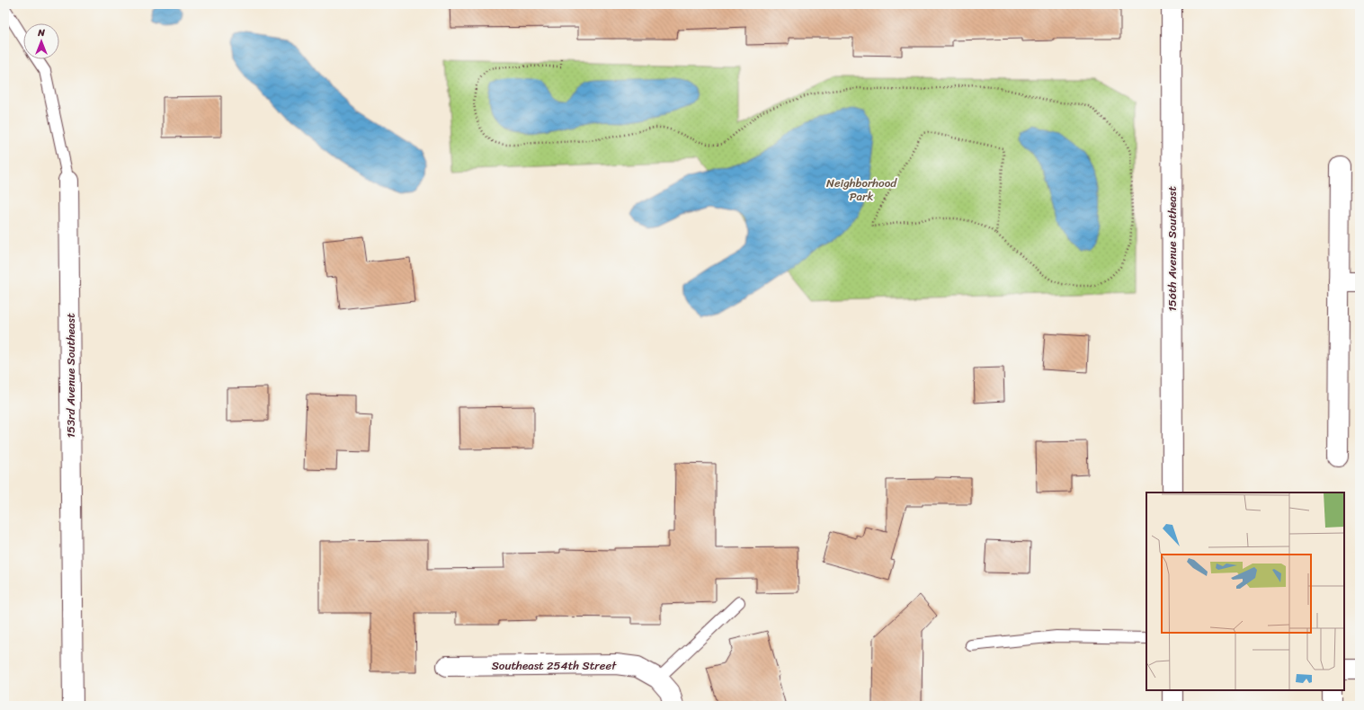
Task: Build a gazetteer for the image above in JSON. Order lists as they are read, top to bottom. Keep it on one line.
{"streets":{"street":["156th Avenue Southeast","153rd Avenue Southeast","Southeast 254th Street"]},"parks":["Neighborhood Park"],"north":"top"}
